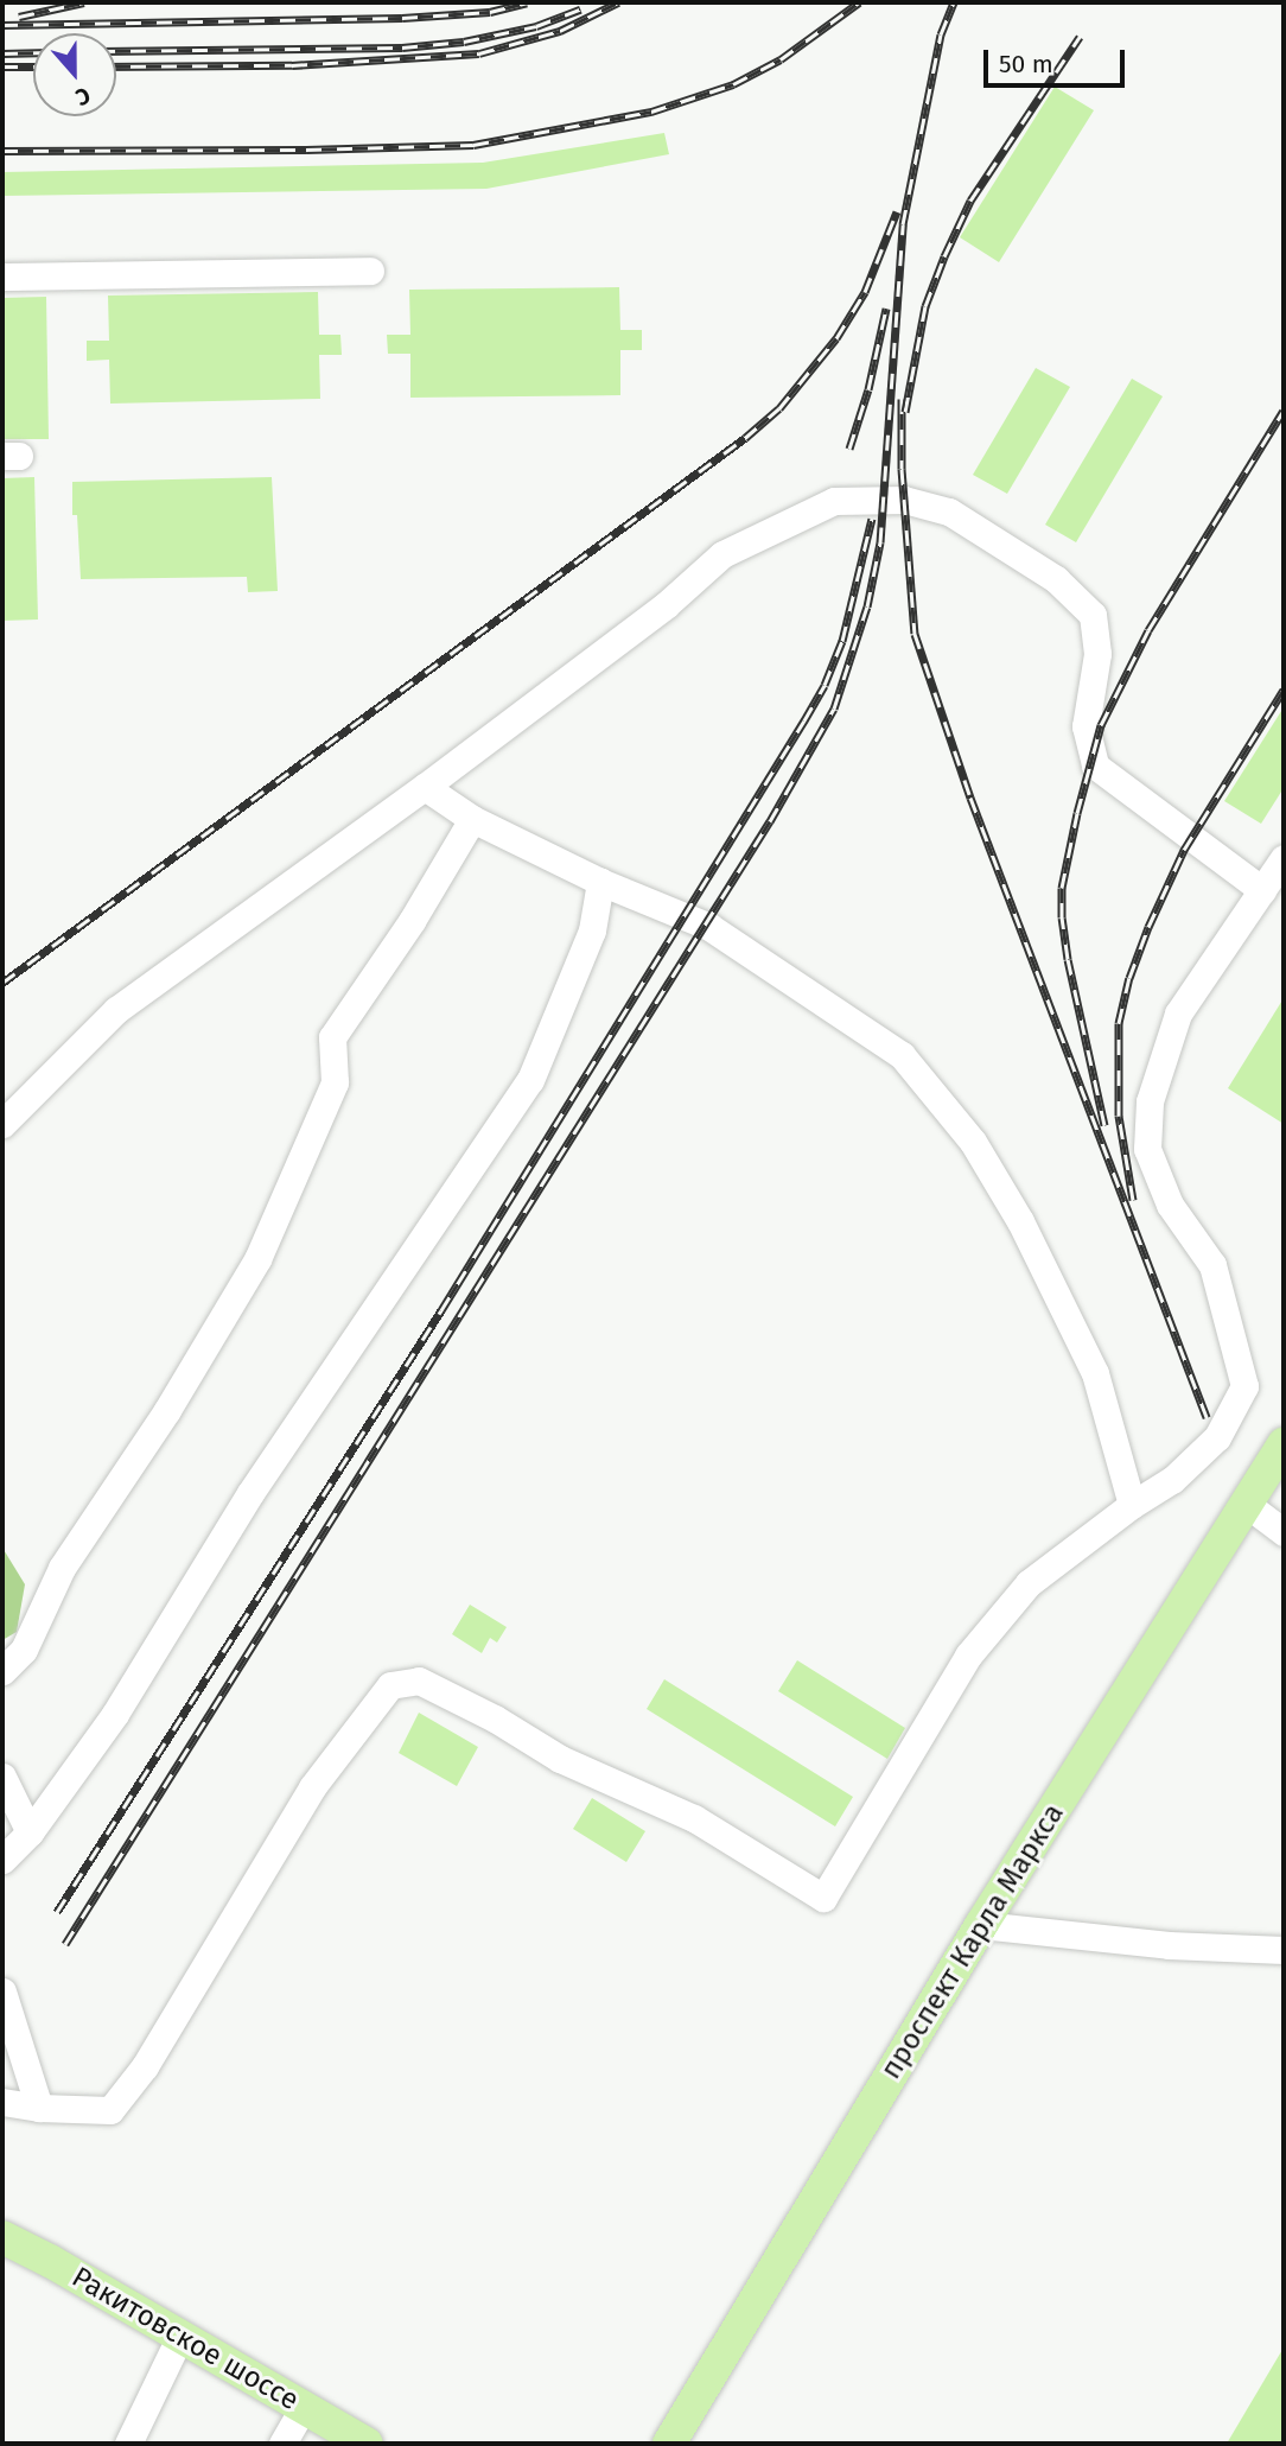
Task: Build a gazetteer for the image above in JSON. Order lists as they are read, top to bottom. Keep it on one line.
{"streets":{"main road":["проспект Карла Маркса","Ракитовское шоссе"]},"scale_bar":"50 m","north":"bottom"}
